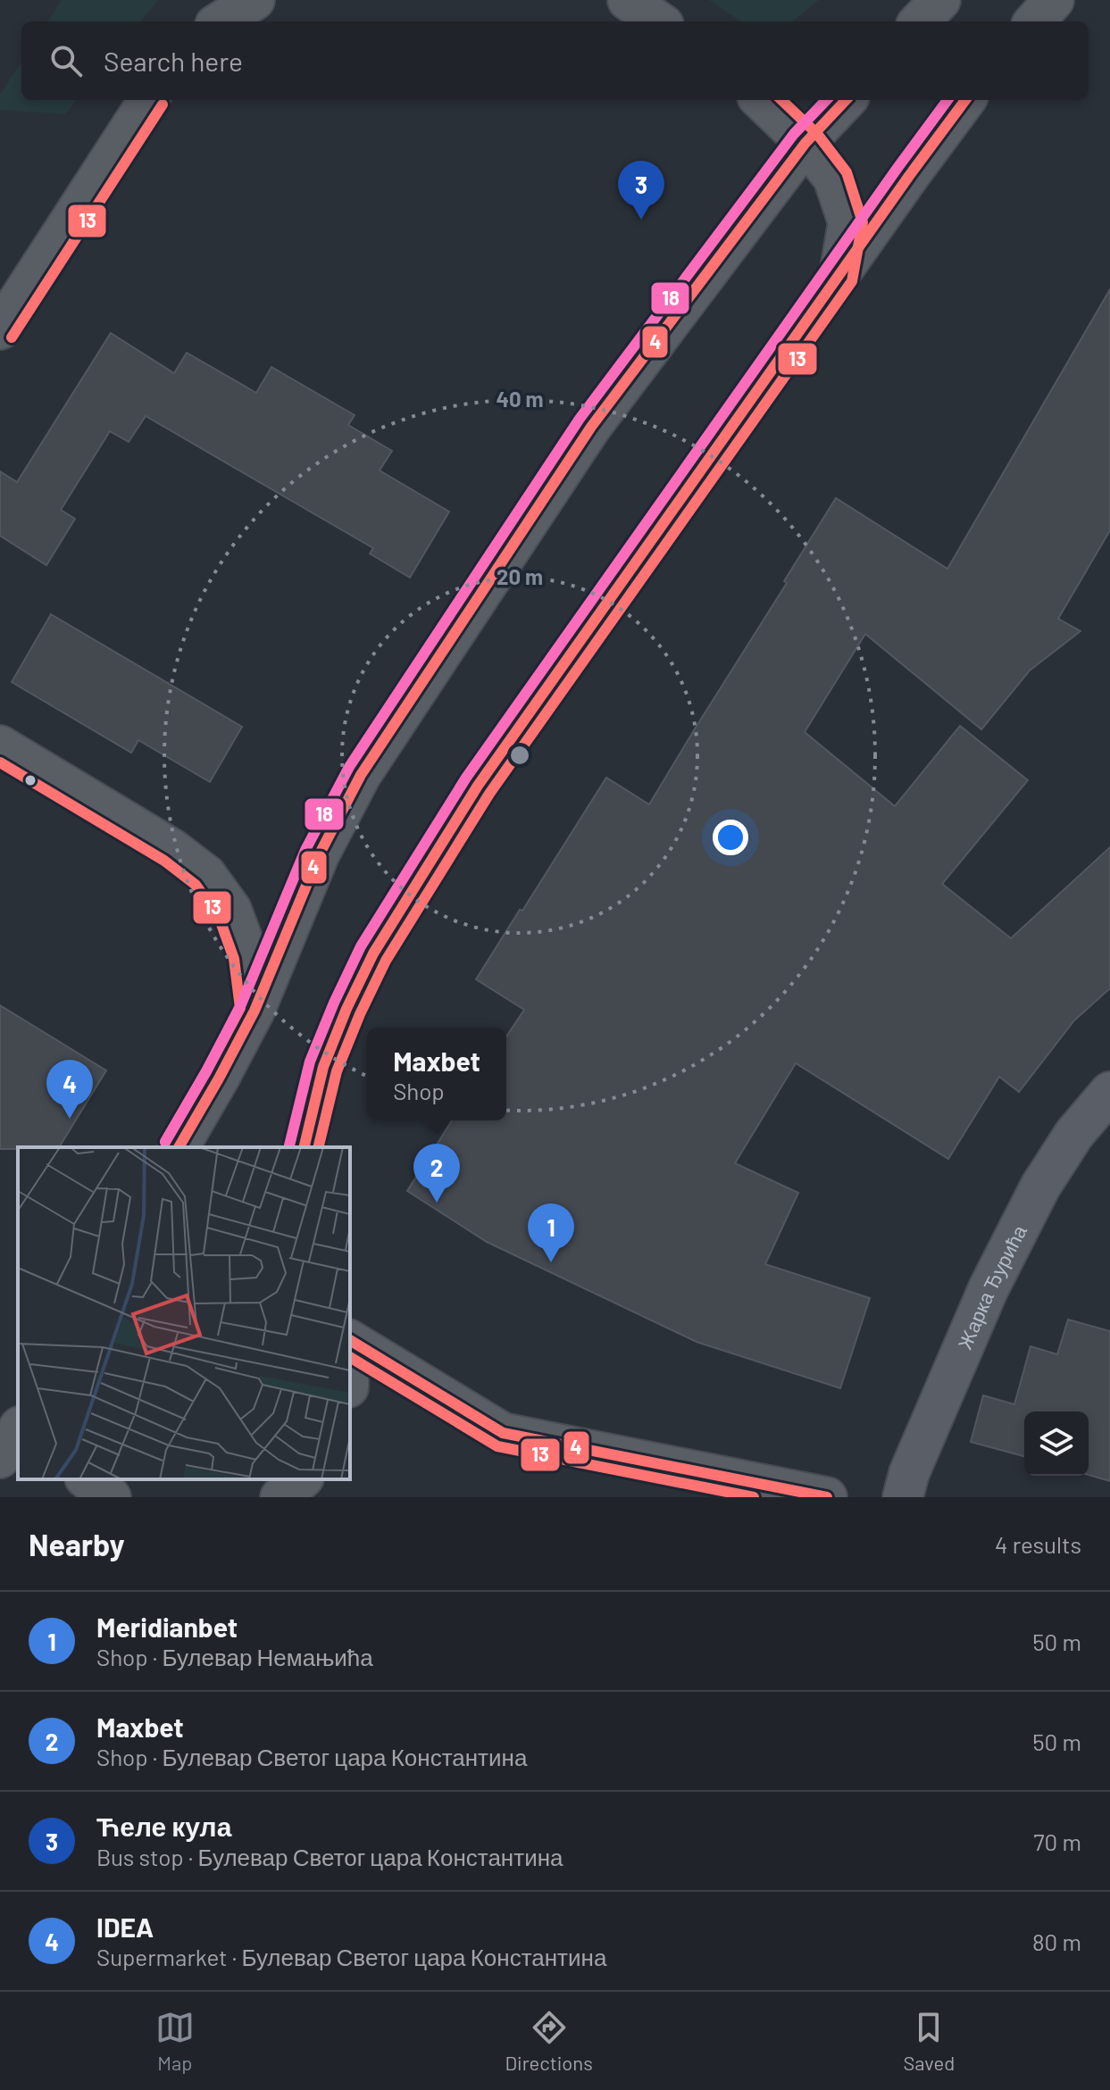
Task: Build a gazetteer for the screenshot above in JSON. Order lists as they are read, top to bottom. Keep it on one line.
{"streets":{"street":["Жарка Ђурића"]},"lines":["transit line 4","transit line 13","transit line 18"],"page":{"search":"Search here","pins":["3","4","2","1"],"popup":["Maxbet","Shop"],"heading":["Nearby","4 results"],"list":[{"mark":"1","name":"Meridianbet","note":"Shop · Булевар Немањића","value":"50 m"},{"mark":"2","name":"Maxbet","note":"Shop · Булевар Светог цара Константина","value":"50 m"},{"mark":"3","name":"Ћеле кула","note":"Bus stop · Булевар Светог цара Константина","value":"70 m"},{"mark":"4","name":"IDEA","note":"Supermarket · Булевар Светог цара Константина","value":"80 m"}],"nav":["Map","Directions","Saved"]},"rings":["40 m","20 m"]}
